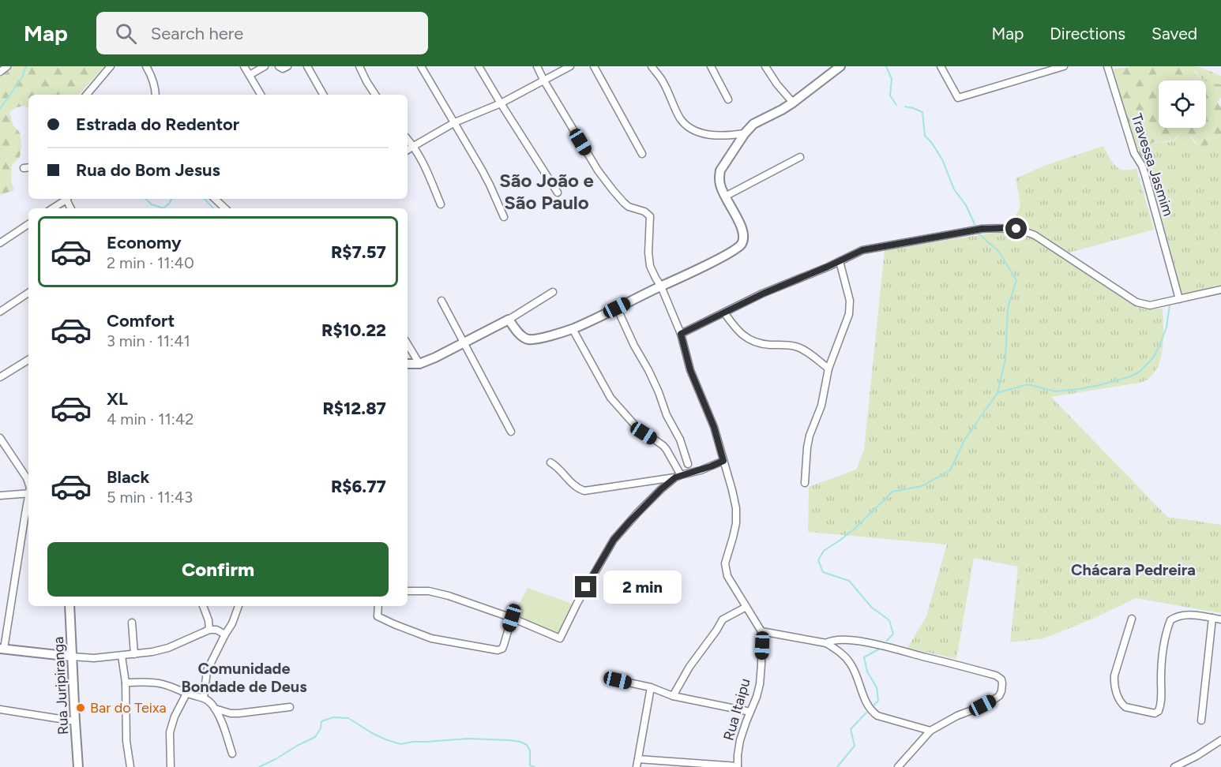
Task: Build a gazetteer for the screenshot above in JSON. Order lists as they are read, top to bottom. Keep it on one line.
{"streets":{"street":["Travessa Jasmim","Rua Juripiranga","Rua Itaipu"]},"districts":["São João e São Paulo","Chácara Pedreira","Comunidade Bondade de Deus"],"places":["Bar do Teixa"],"page":{"header":"Map","search":"Search here","nav":["Map","Directions","Saved"],"banner":["Estrada do Redentor","Rua do Bom Jesus"],"list":[{"name":"Economy","note":"2 min · 11:40","value":"R$7.57"},{"name":"Comfort","note":"3 min · 11:41","value":"R$10.22"},{"name":"XL","note":"4 min · 11:42","value":"R$12.87"},{"name":"Black","note":"5 min · 11:43","value":"R$6.77"}],"buttons":"Confirm","bubble":"2 min"}}
